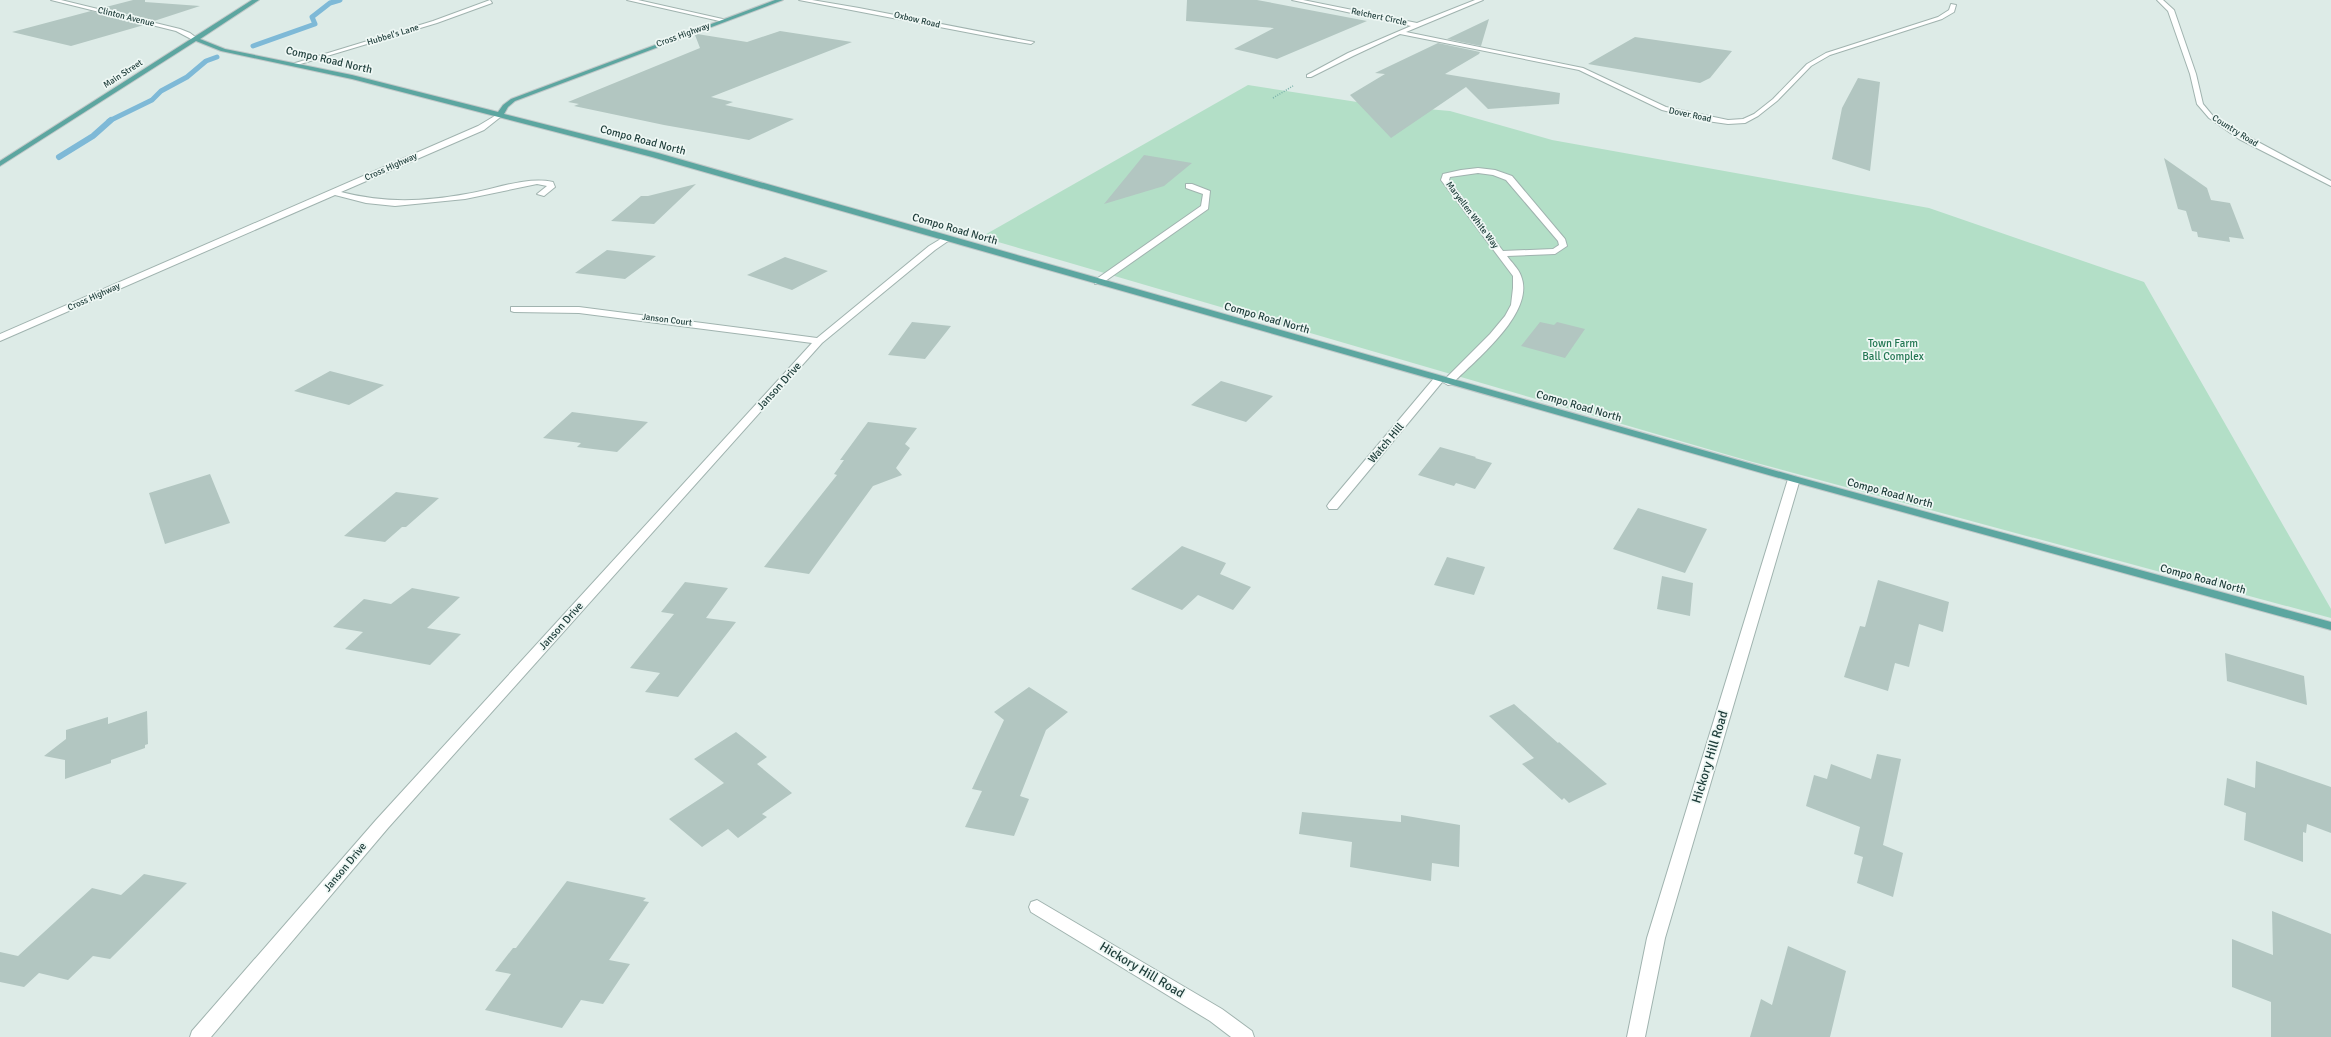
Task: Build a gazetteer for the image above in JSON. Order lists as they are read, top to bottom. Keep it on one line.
{"streets":{"main road":["Cross Highway","Compo Road North","Main Street"],"street":["Clinton Avenue","Reichert Circle","Oxbow Road","Hubbel's Lane","Dover Road","Country Road","Maryellen White Way","Janson Court","Janson Drive","Watch Hill","Hickory Hill Road"]},"crossings":[["Clinton Avenue","Compo Road North"],["Clinton Avenue","Main Street"],["Reichert Circle","Dover Road"],["Hubbel's Lane","Compo Road North"],["Cross Highway","Compo Road North"],["Compo Road North","Main Street"],["Compo Road North","Maryellen White Way"],["Compo Road North","Janson Drive"],["Compo Road North","Watch Hill"],["Compo Road North","Hickory Hill Road"],["Maryellen White Way","Watch Hill"],["Janson Court","Janson Drive"]],"parks":["Town Farm Ball Complex"]}
